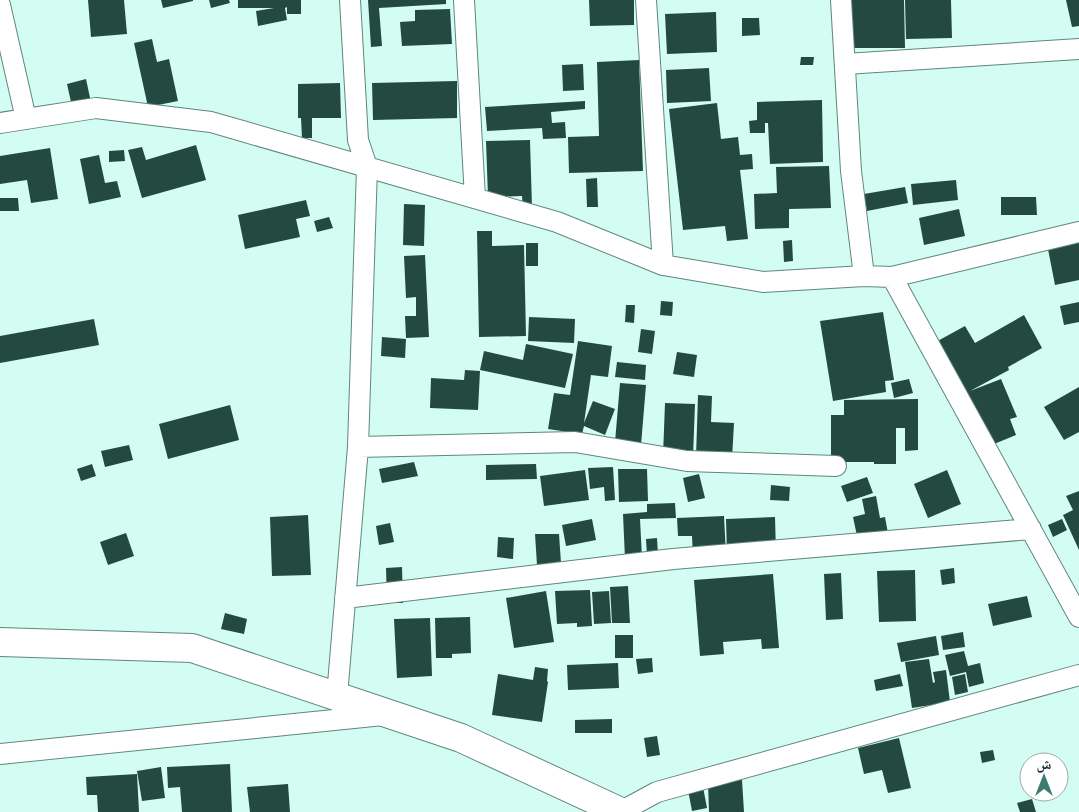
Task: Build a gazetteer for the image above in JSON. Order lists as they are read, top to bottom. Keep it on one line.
{"north":"top"}
